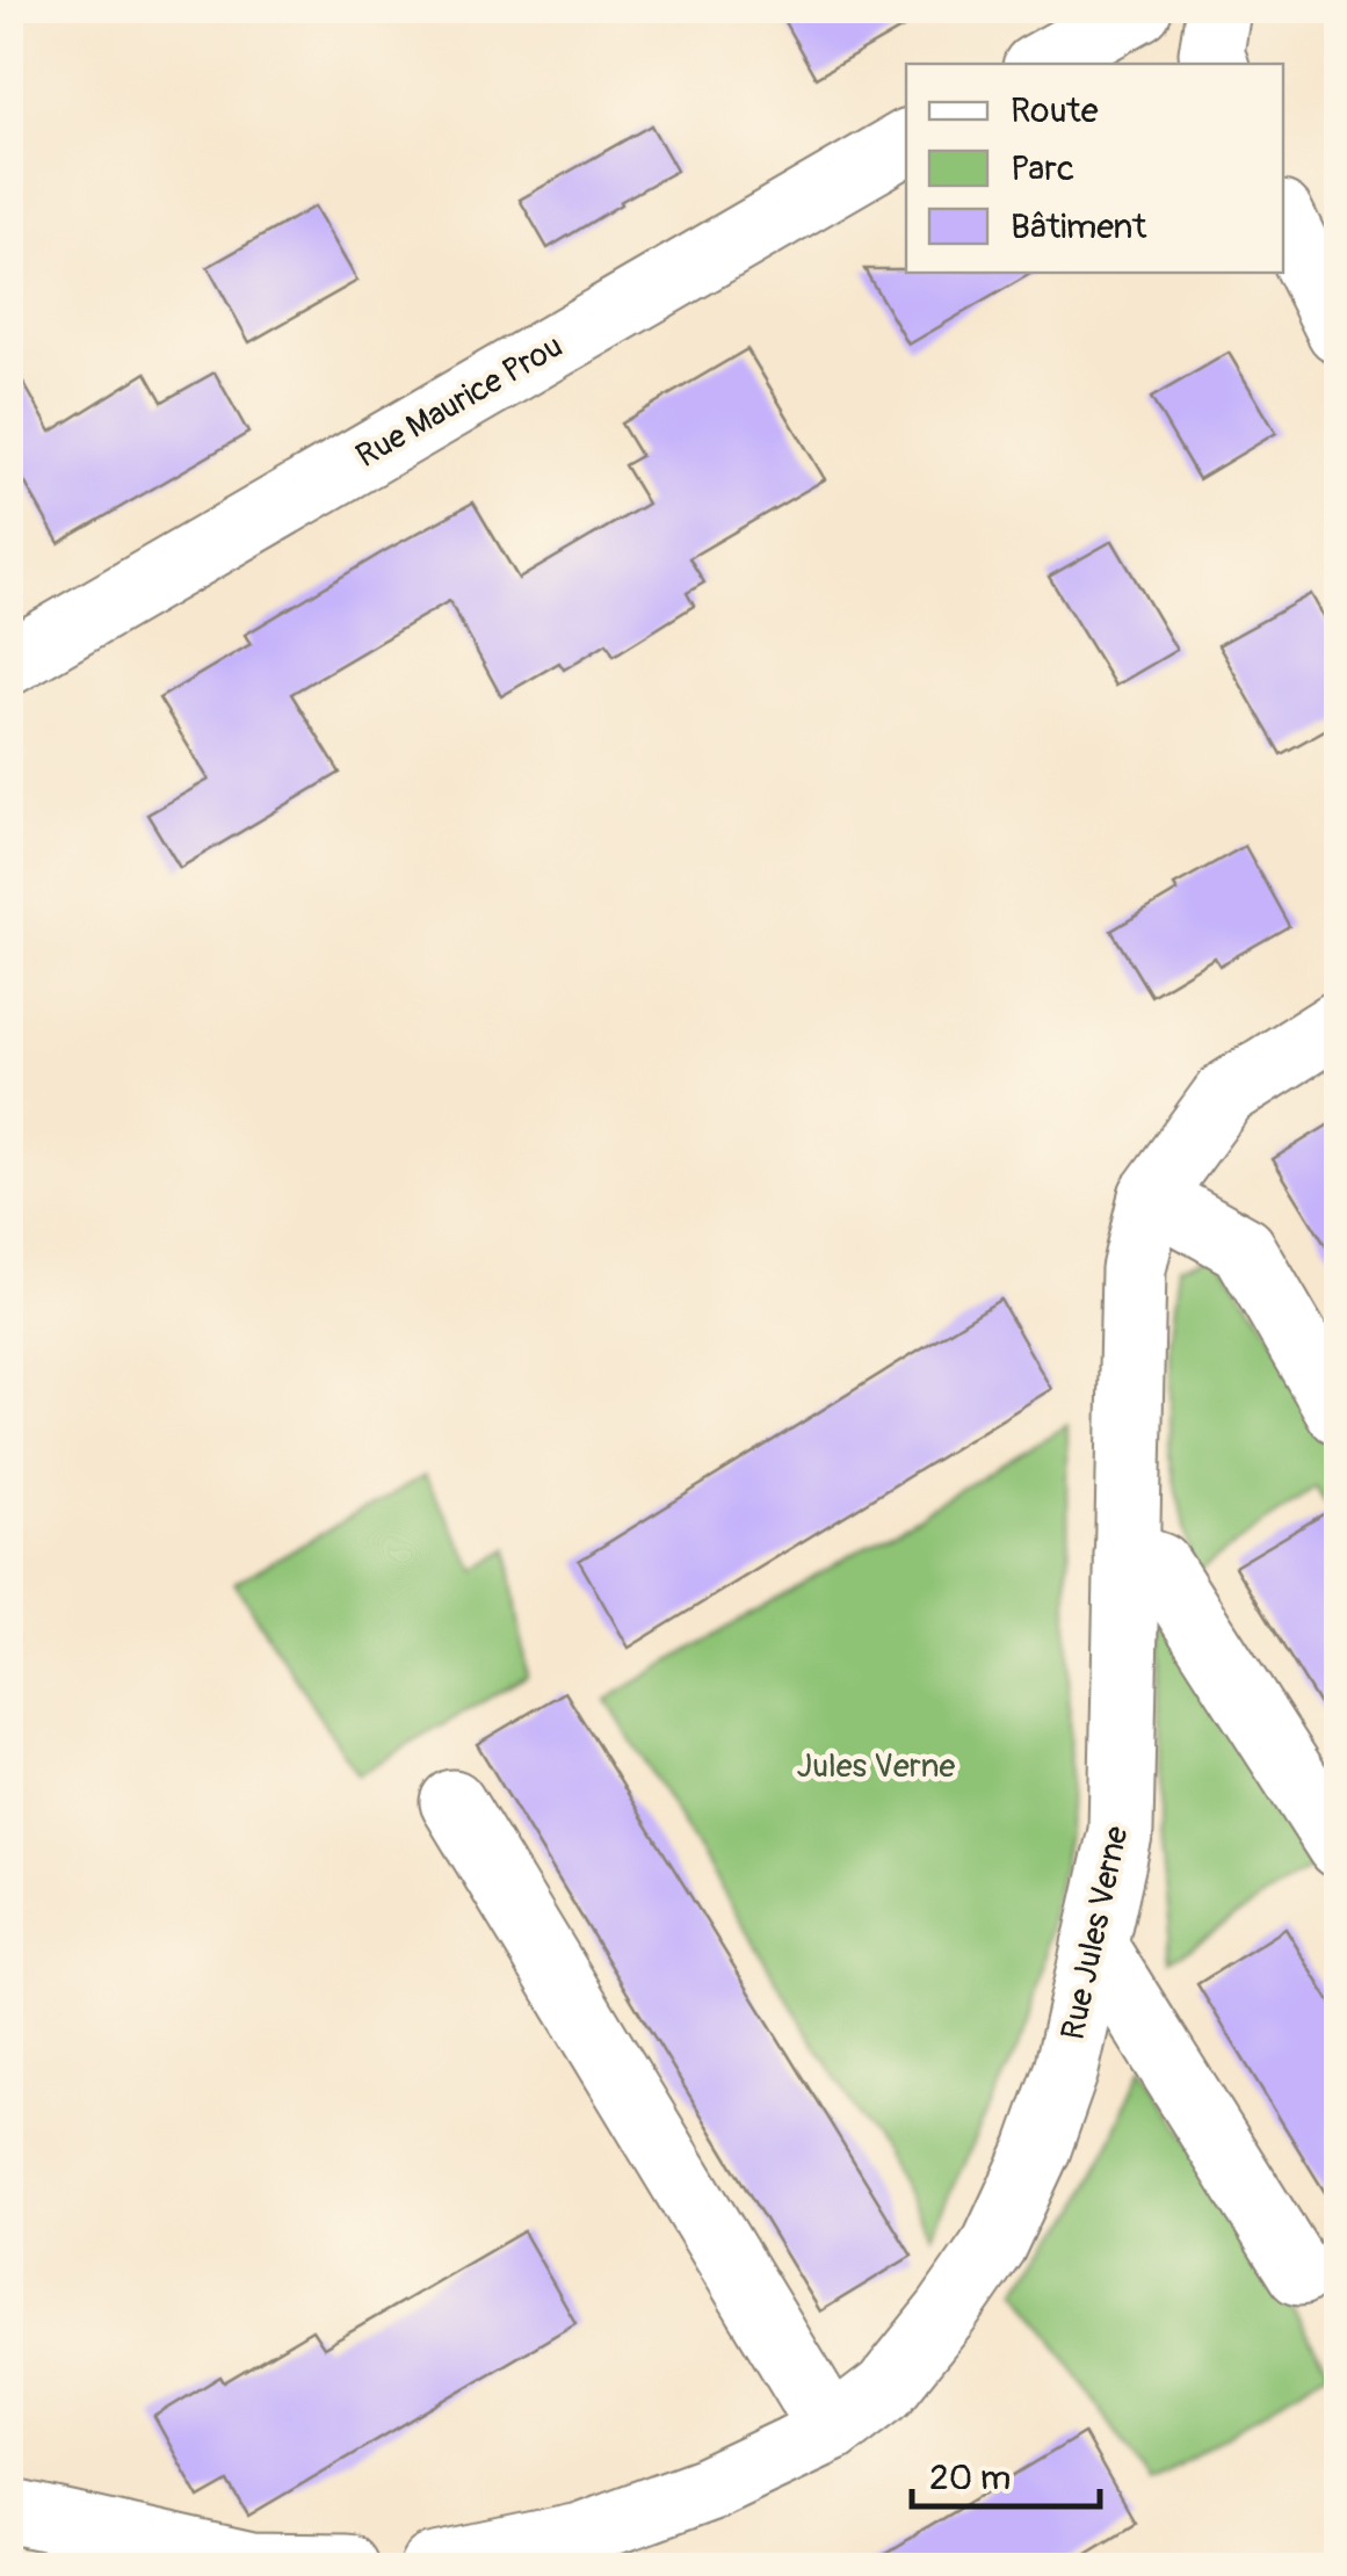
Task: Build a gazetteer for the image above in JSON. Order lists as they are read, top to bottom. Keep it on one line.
{"streets":{"street":["Rue Maurice Prou","Rue Jules Verne"]},"parks":["Jules Verne"],"legend":["Route","Parc","Bâtiment"],"scale_bar":"20 m"}
